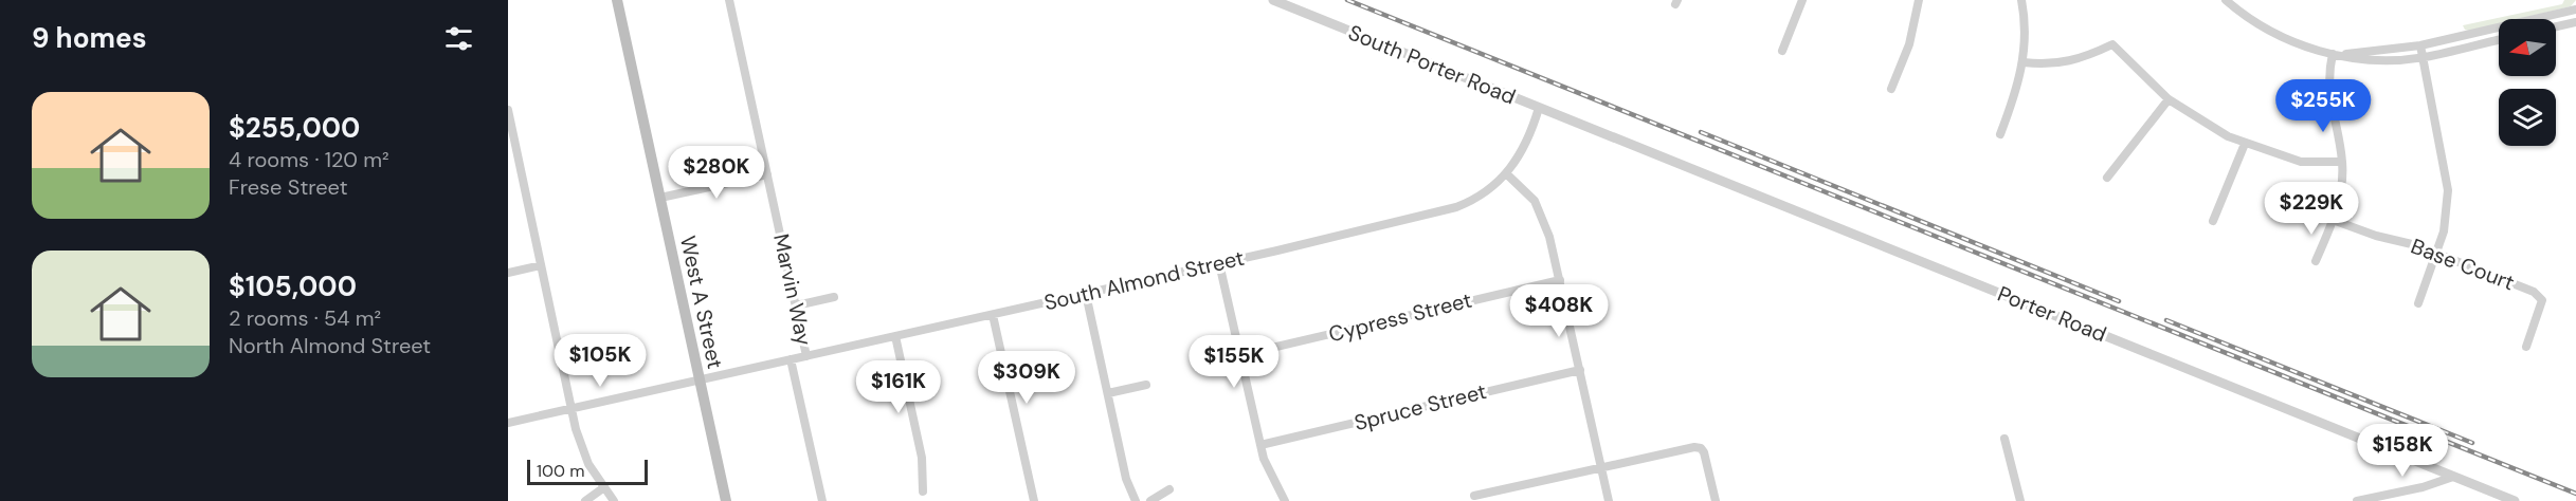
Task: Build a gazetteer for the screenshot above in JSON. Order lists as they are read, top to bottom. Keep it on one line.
{"streets":{"main road":["West A Street"],"street":["South Porter Road","Base Court","South Almond Street","Marvin Way","Porter Road","Cypress Street","Spruce Street"]},"crossings":[["South Porter Road","South Almond Street"],["South Porter Road","Porter Road"],["South Almond Street","Marvin Way"],["South Almond Street","West A Street"]],"scale_bar":"100 m","north":"left","page":{"heading":"9 homes","list":[{"name":"$255,000","note":"4 rooms · 120 m² · Frese Street"},{"name":"$105,000","note":"2 rooms · 54 m² · North Almond Street"}],"price":["$255K","$280K","$229K","$408K","$105K","$155K","$309K","$161K","$158K"],"scale":"100 m"}}
